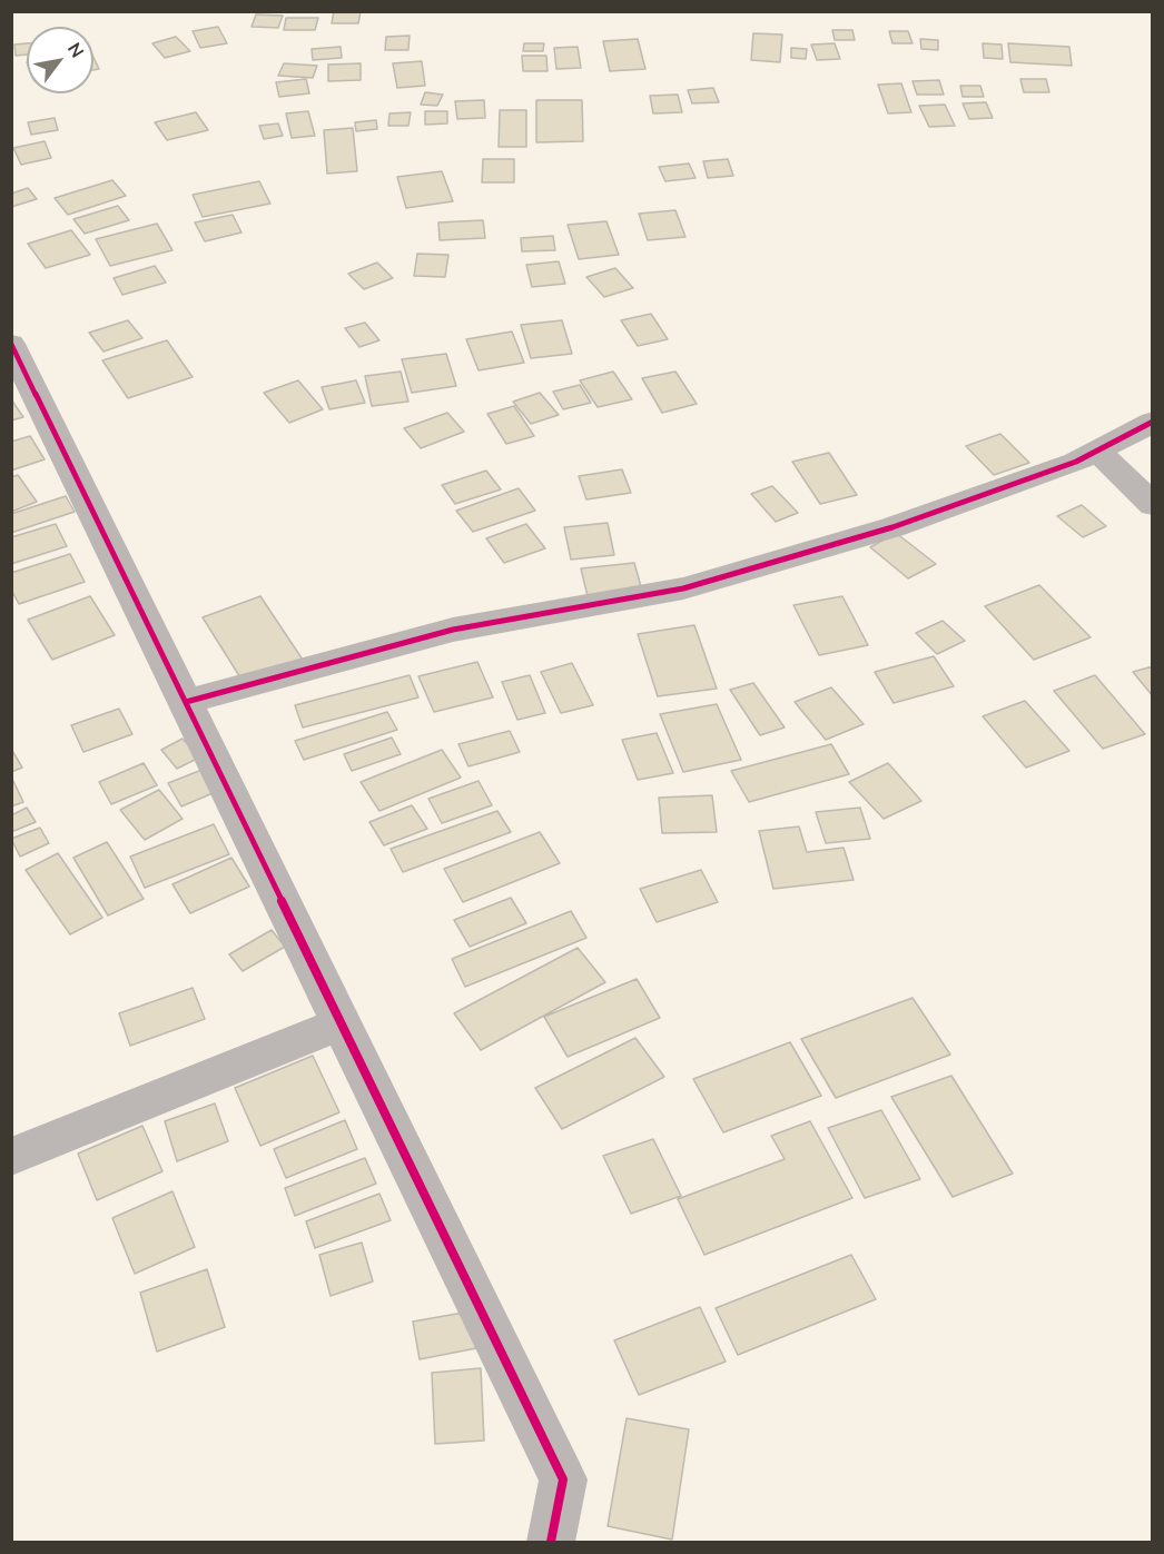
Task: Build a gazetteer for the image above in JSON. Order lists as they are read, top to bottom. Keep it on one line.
{"north":"top right"}
